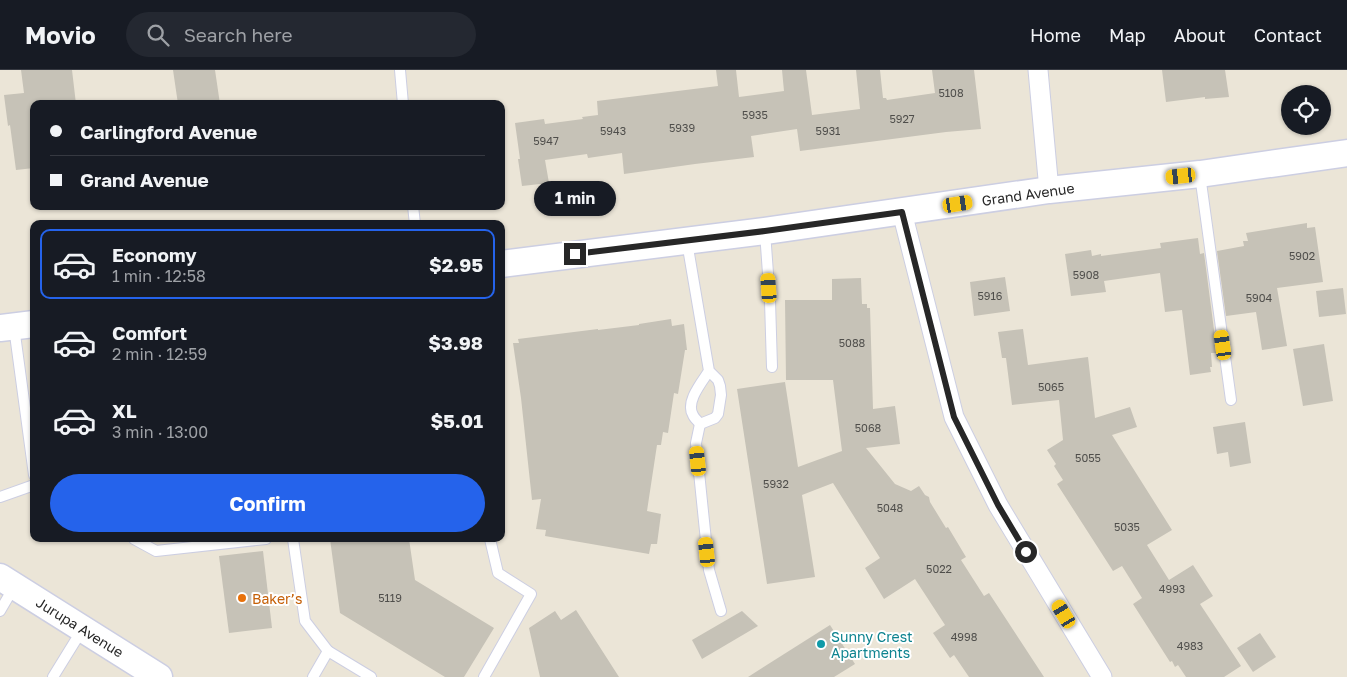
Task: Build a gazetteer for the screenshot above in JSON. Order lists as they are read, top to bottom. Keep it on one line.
{"streets":{"street":["Grand Avenue","Jurupa Avenue"]},"places":["Baker’s","Sunny Crest Apartments"],"house_numbers":["5108","5935","5927","5939","5943","5931","5947","5902","5908","5916","5904","5088","5065","5068","5055","5932","5048","5035","5022","4993","5119","4998","4983"],"page":{"header":"Movio","search":"Search here","nav":["Home","Map","About","Contact"],"banner":["Carlingford Avenue","Grand Avenue"],"bubble":"1 min","list":[{"name":"Economy","note":"1 min · 12:58","value":"$2.95"},{"name":"Comfort","note":"2 min · 12:59","value":"$3.98"},{"name":"XL","note":"3 min · 13:00","value":"$5.01"}],"buttons":"Confirm"}}
